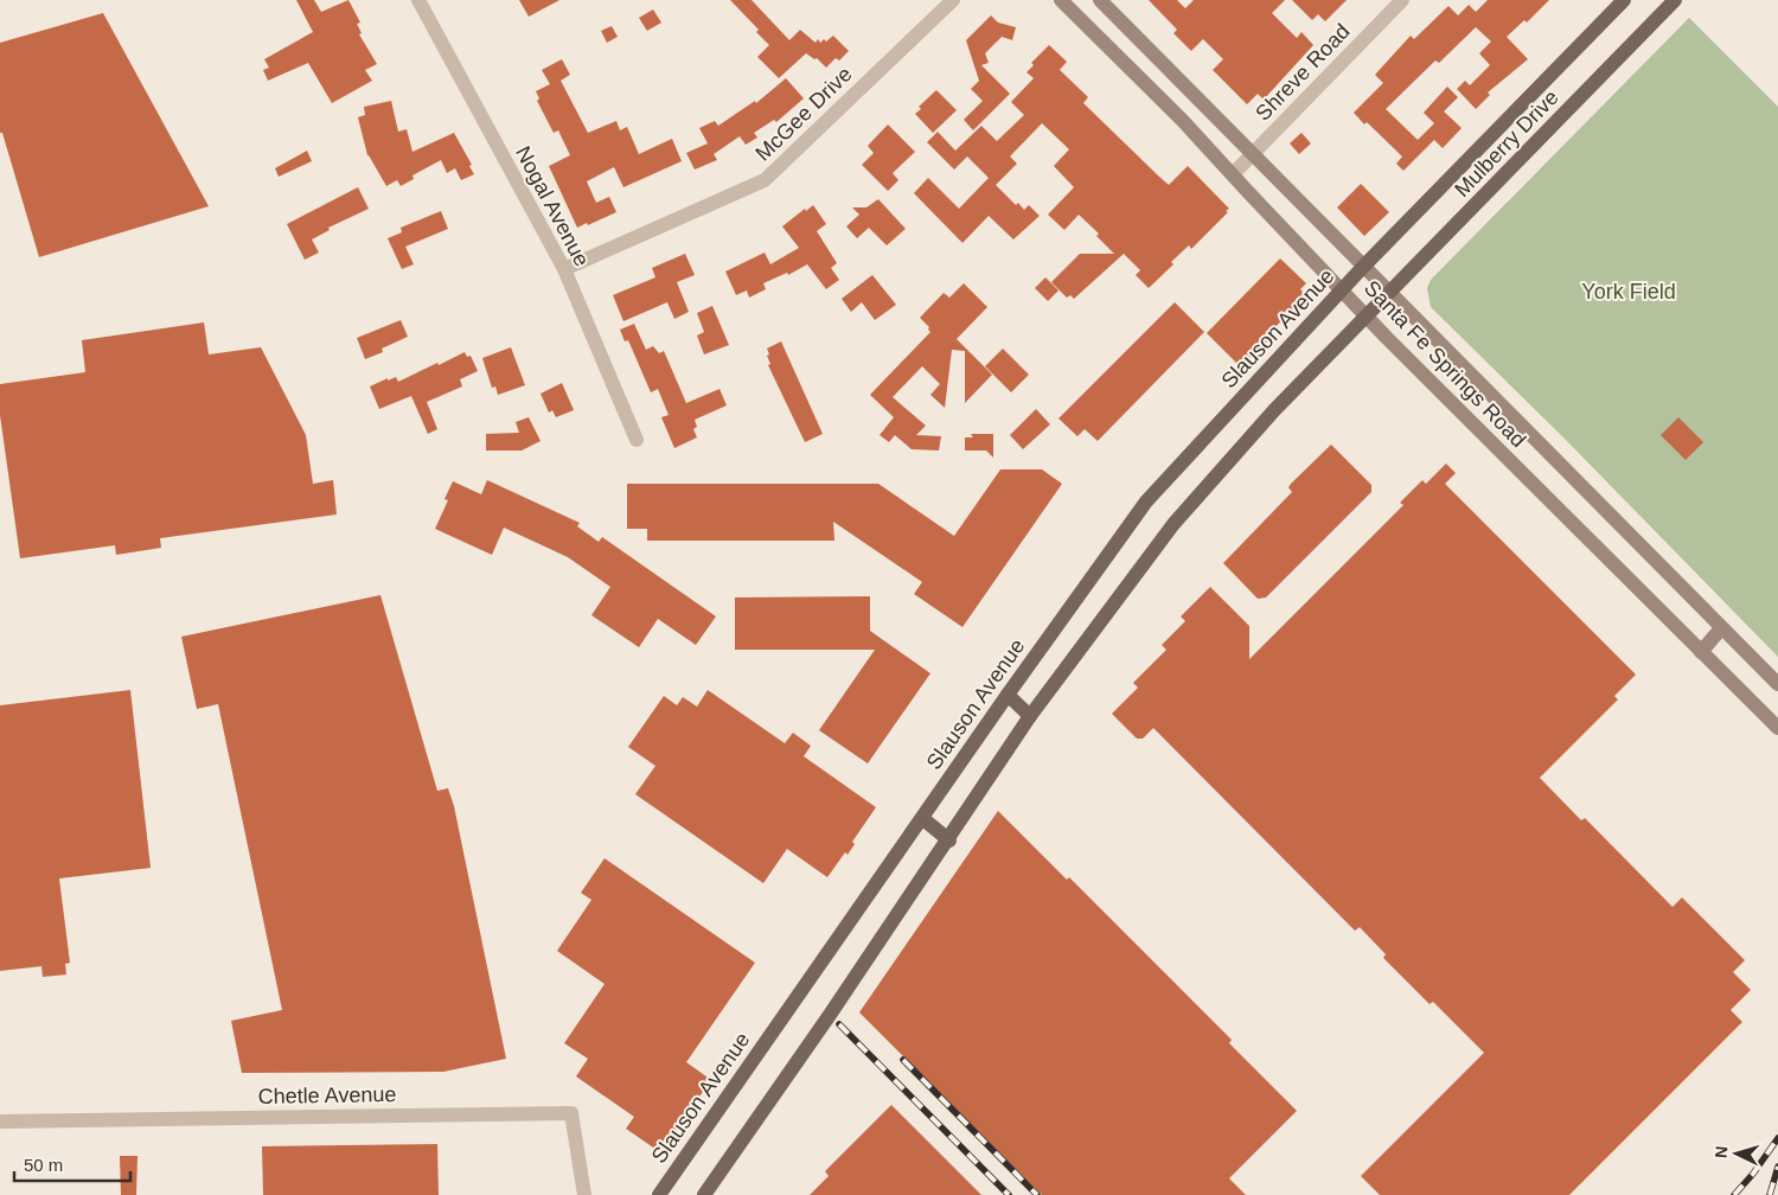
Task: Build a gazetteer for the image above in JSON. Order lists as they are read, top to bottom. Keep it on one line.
{"streets":{"main road":["Mulberry Drive","Slauson Avenue","Santa Fe Springs Road"],"street":["Shreve Road","McGee Drive","Nogal Avenue","Chetle Avenue"]},"crossings":[["Shreve Road","Santa Fe Springs Road"],["McGee Drive","Nogal Avenue"],["Mulberry Drive","Slauson Avenue"],["Mulberry Drive","Santa Fe Springs Road"],["Slauson Avenue","Santa Fe Springs Road"]],"parks":["York Field"],"scale_bar":"50 m","north":"left"}
